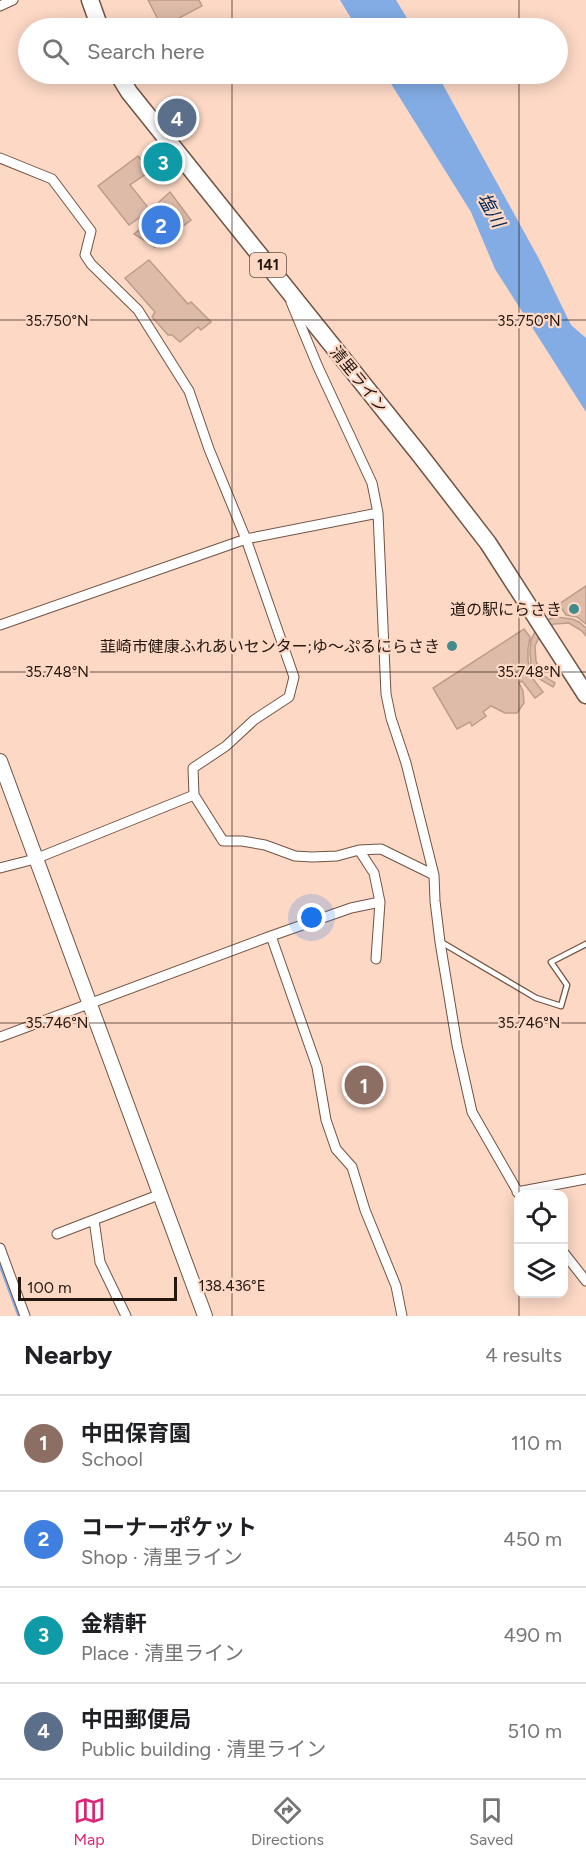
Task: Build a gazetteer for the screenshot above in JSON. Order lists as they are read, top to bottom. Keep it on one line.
{"streets":{"highway":["141","清里ライン"]},"water":["塩川"],"places":["道の駅にらさき","韮崎市健康ふれあいセンター;ゆ～ぷるにらさき"],"scale_bar":"100 m","page":{"search":"Search here","pins":["4","3","2","1"],"scale":"100 m","heading":["Nearby","4 results"],"list":[{"mark":"1","name":"中田保育園","note":"School","value":"110 m"},{"mark":"2","name":"コーナーポケット","note":"Shop · 清里ライン","value":"450 m"},{"mark":"3","name":"金精軒","note":"Place · 清里ライン","value":"490 m"},{"mark":"4","name":"中田郵便局","note":"Public building · 清里ライン","value":"510 m"}],"nav":["Map","Directions","Saved"]},"coordinates":["35.750°N","35.748°N","35.746°N","138.436°E"]}
